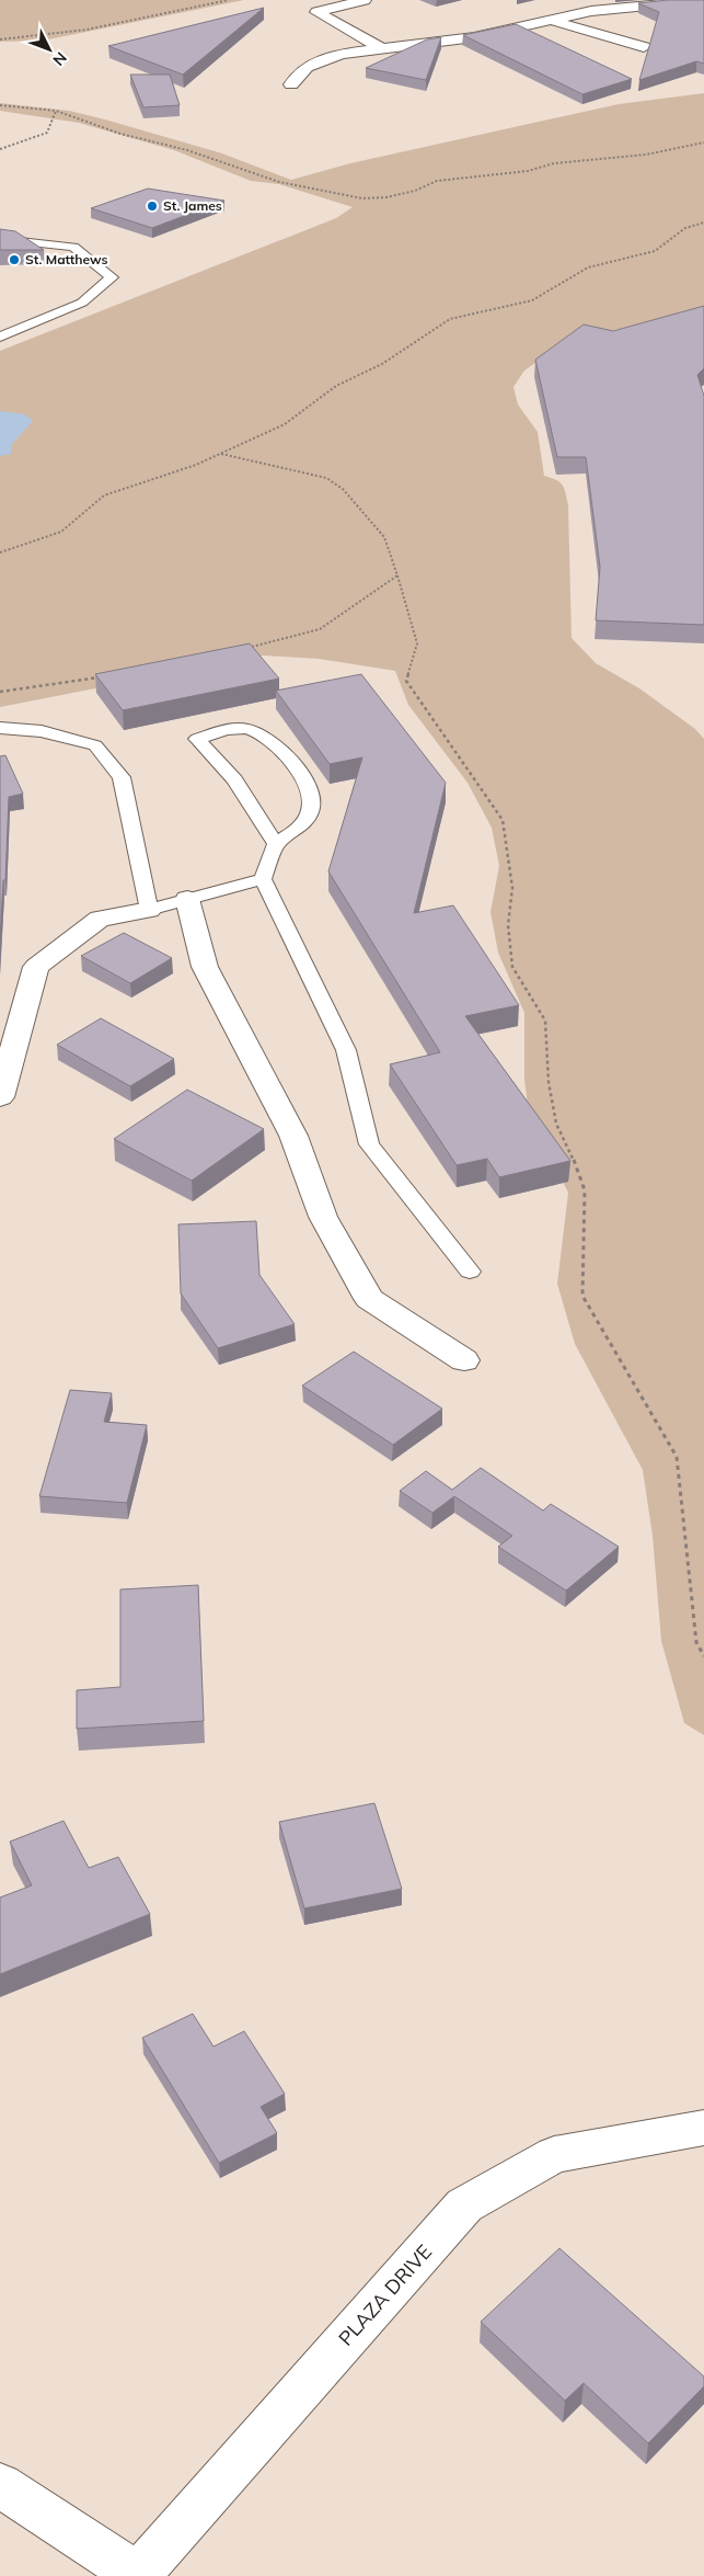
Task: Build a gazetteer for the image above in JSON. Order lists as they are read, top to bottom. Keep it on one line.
{"streets":{"street":["PLAZA DRIVE"]},"places":["St. James","St. Matthews"],"north":"bottom right"}
